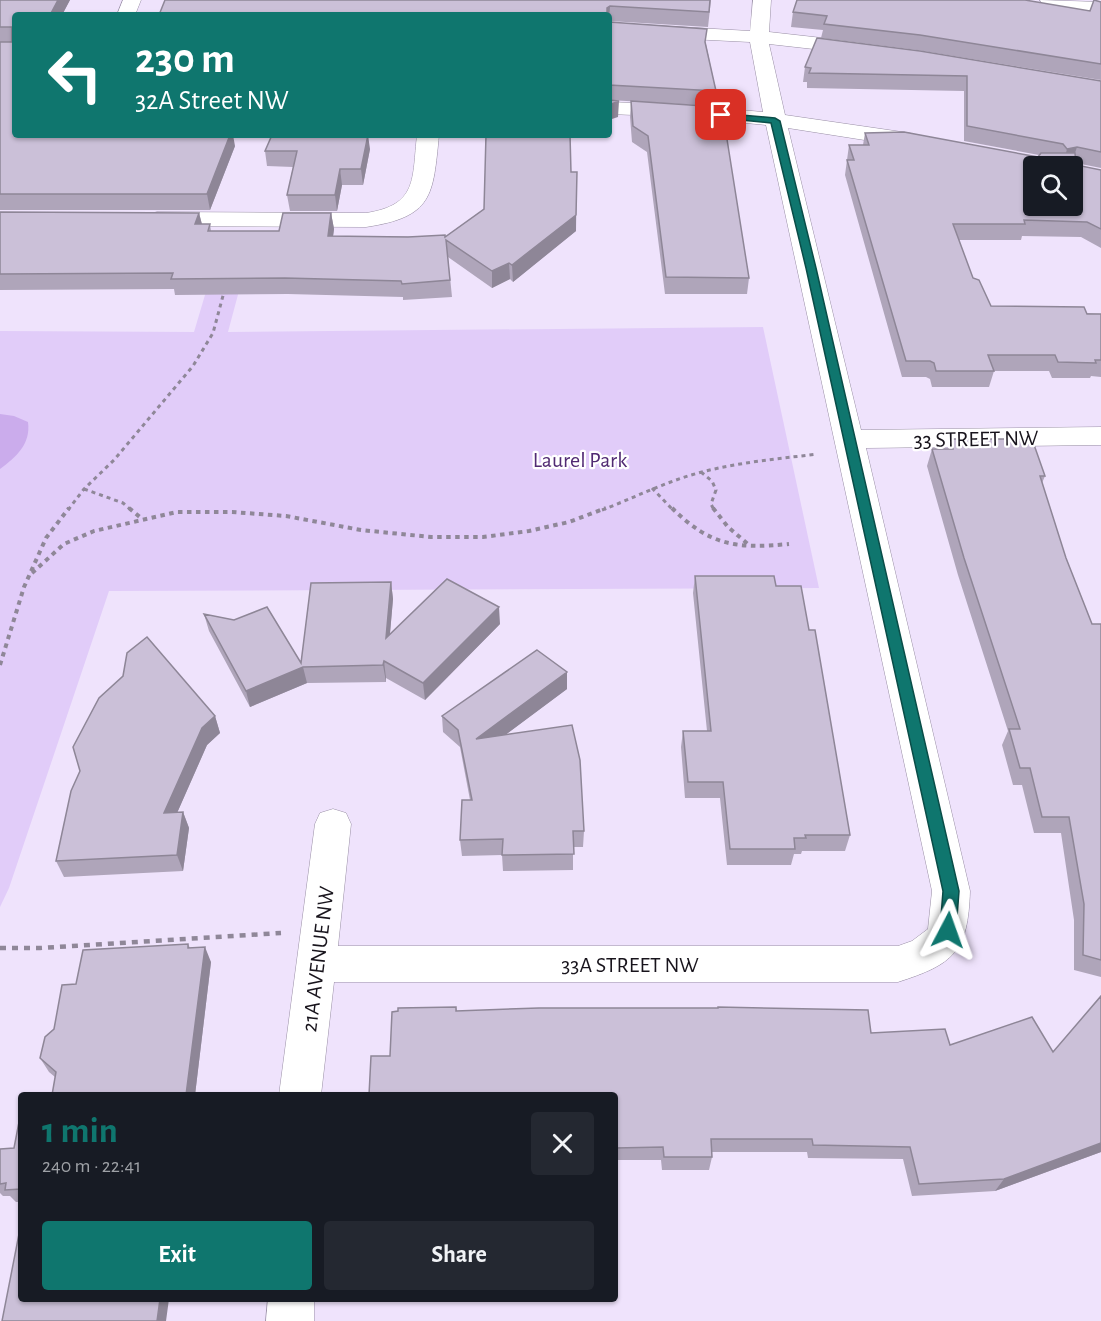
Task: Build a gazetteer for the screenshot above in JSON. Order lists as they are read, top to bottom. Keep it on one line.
{"streets":{"street":["33 STREET NW","21A AVENUE NW","33A STREET NW"]},"crossings":[["33 STREET NW","33A STREET NW"],["21A AVENUE NW","33A STREET NW"]],"parks":["Laurel Park"],"page":{"turn":["230 m","32A Street NW"],"heading":["1 min","240 m · 22:41"],"buttons":["Exit","Share"]}}
